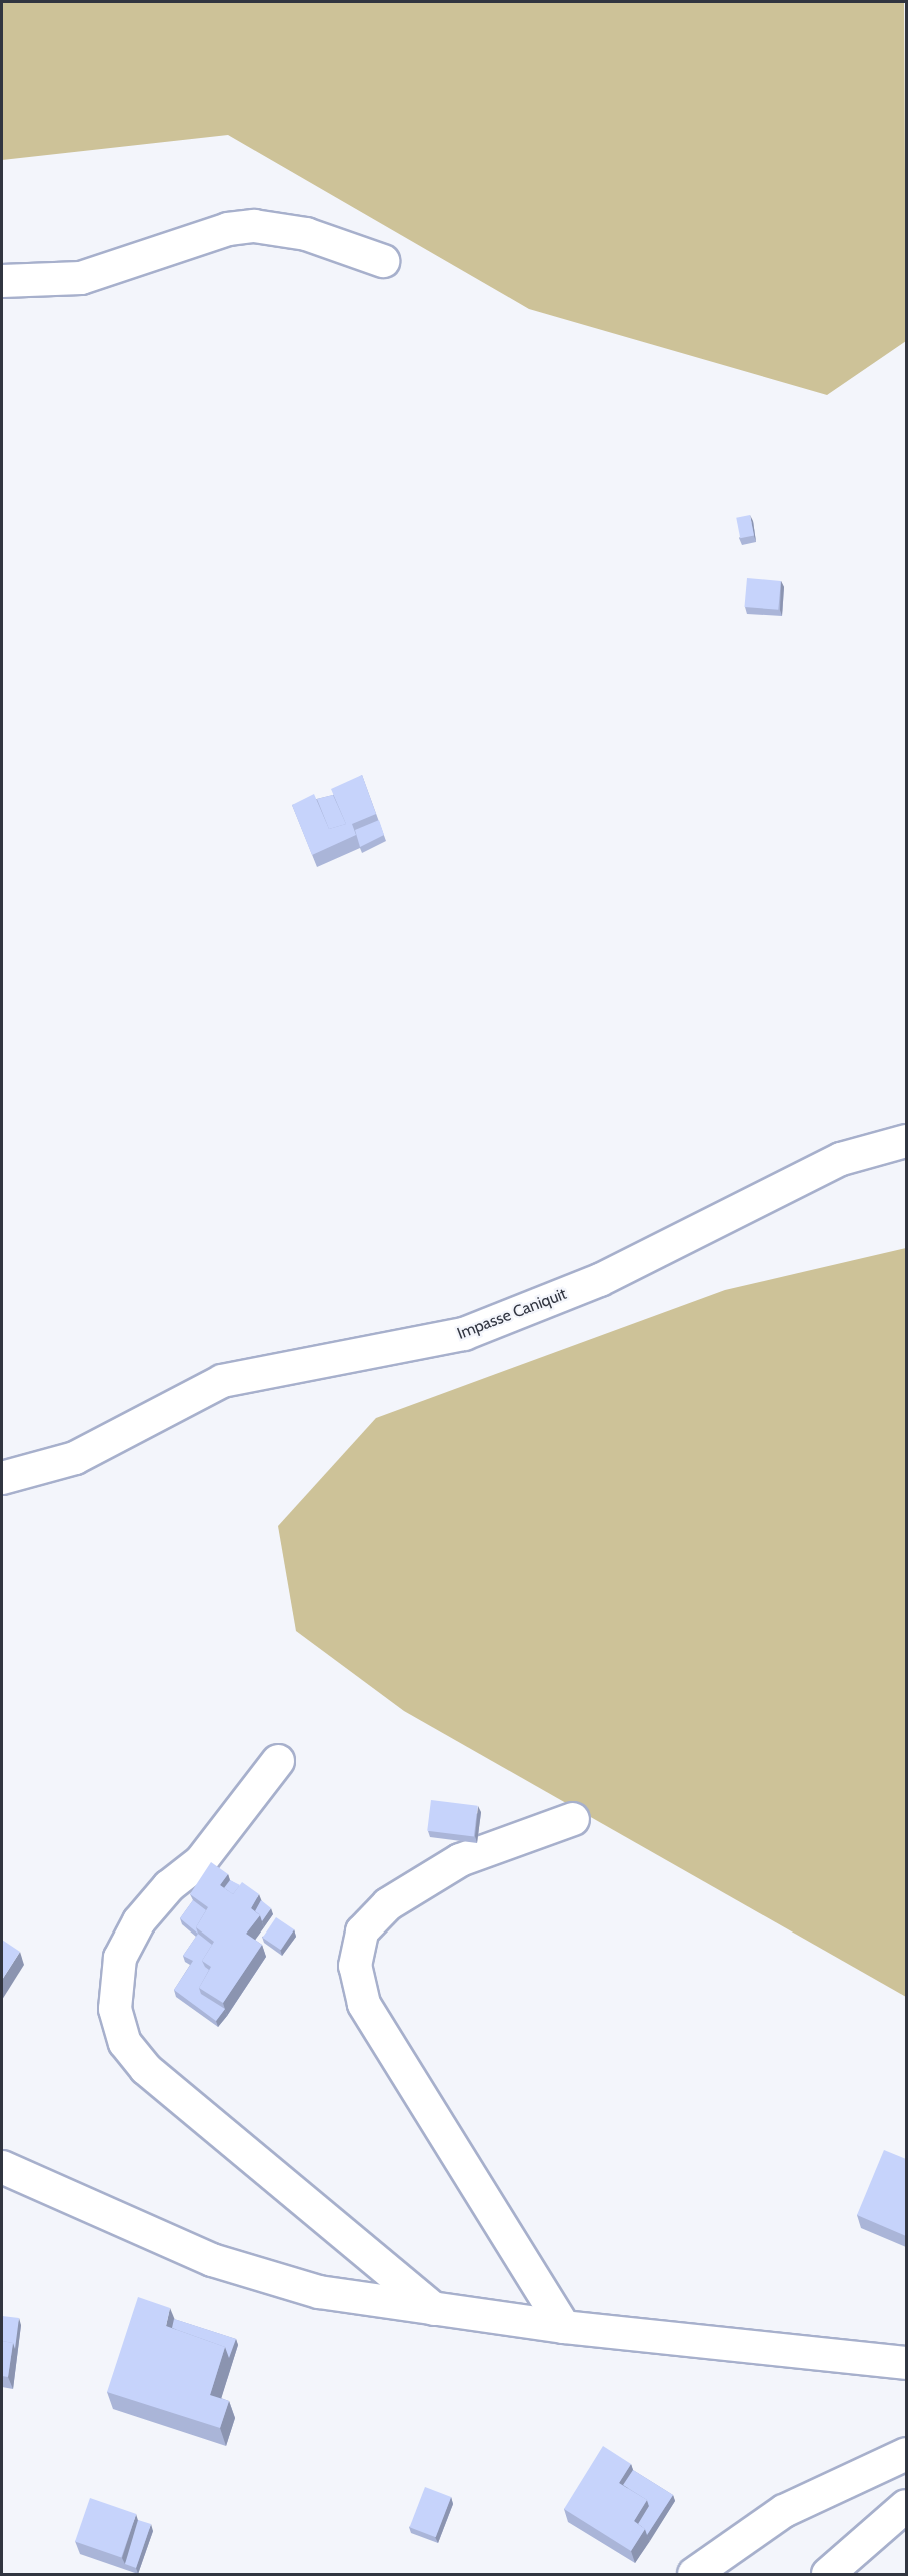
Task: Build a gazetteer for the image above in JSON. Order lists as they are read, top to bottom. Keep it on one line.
{"streets":{"street":["Impasse Caniquit"]}}
